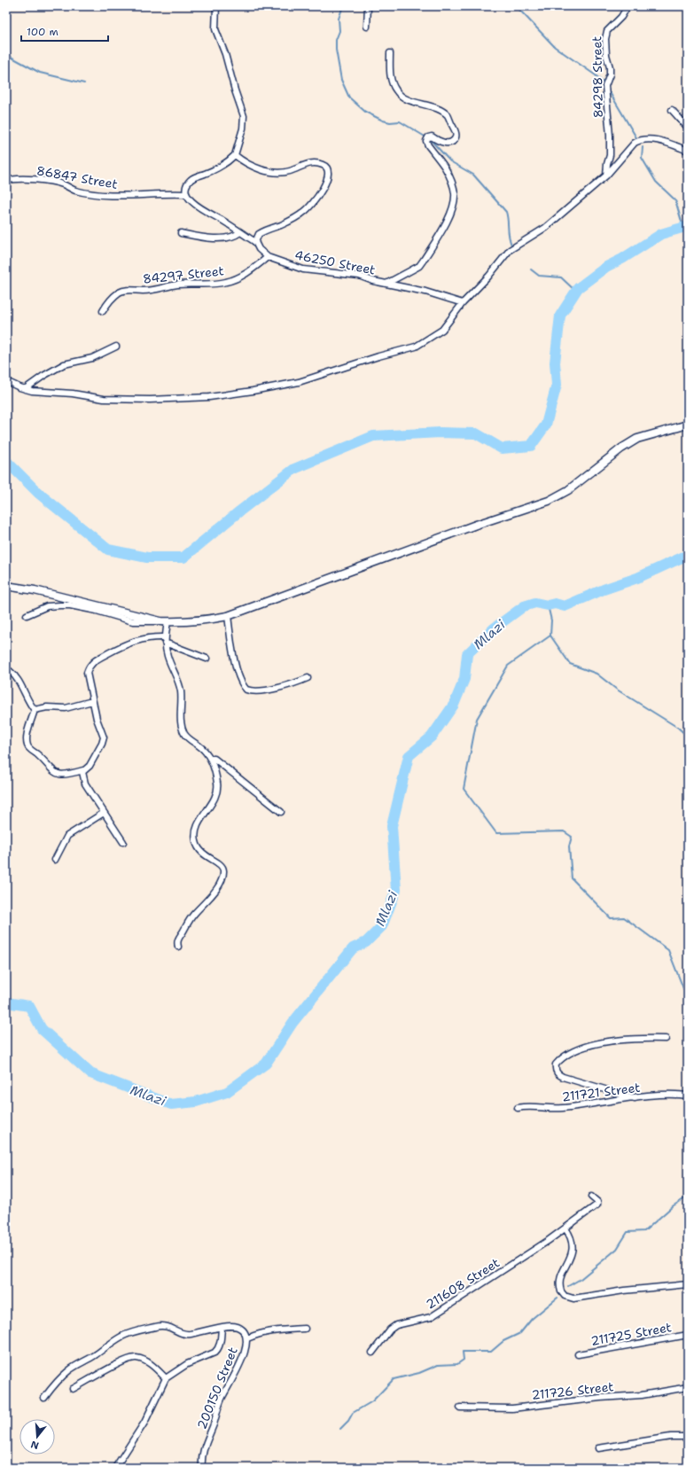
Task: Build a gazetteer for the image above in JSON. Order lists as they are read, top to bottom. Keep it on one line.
{"streets":{"street":["84298 Street","86847 Street","46250 Street","84297 Street","211721 Street","211608 Street","211725 Street","200150 Street","211726 Street"]},"crossings":[["46250 Street","84297 Street"]],"water":["Mlazi"],"scale_bar":"100 m","north":"bottom"}
